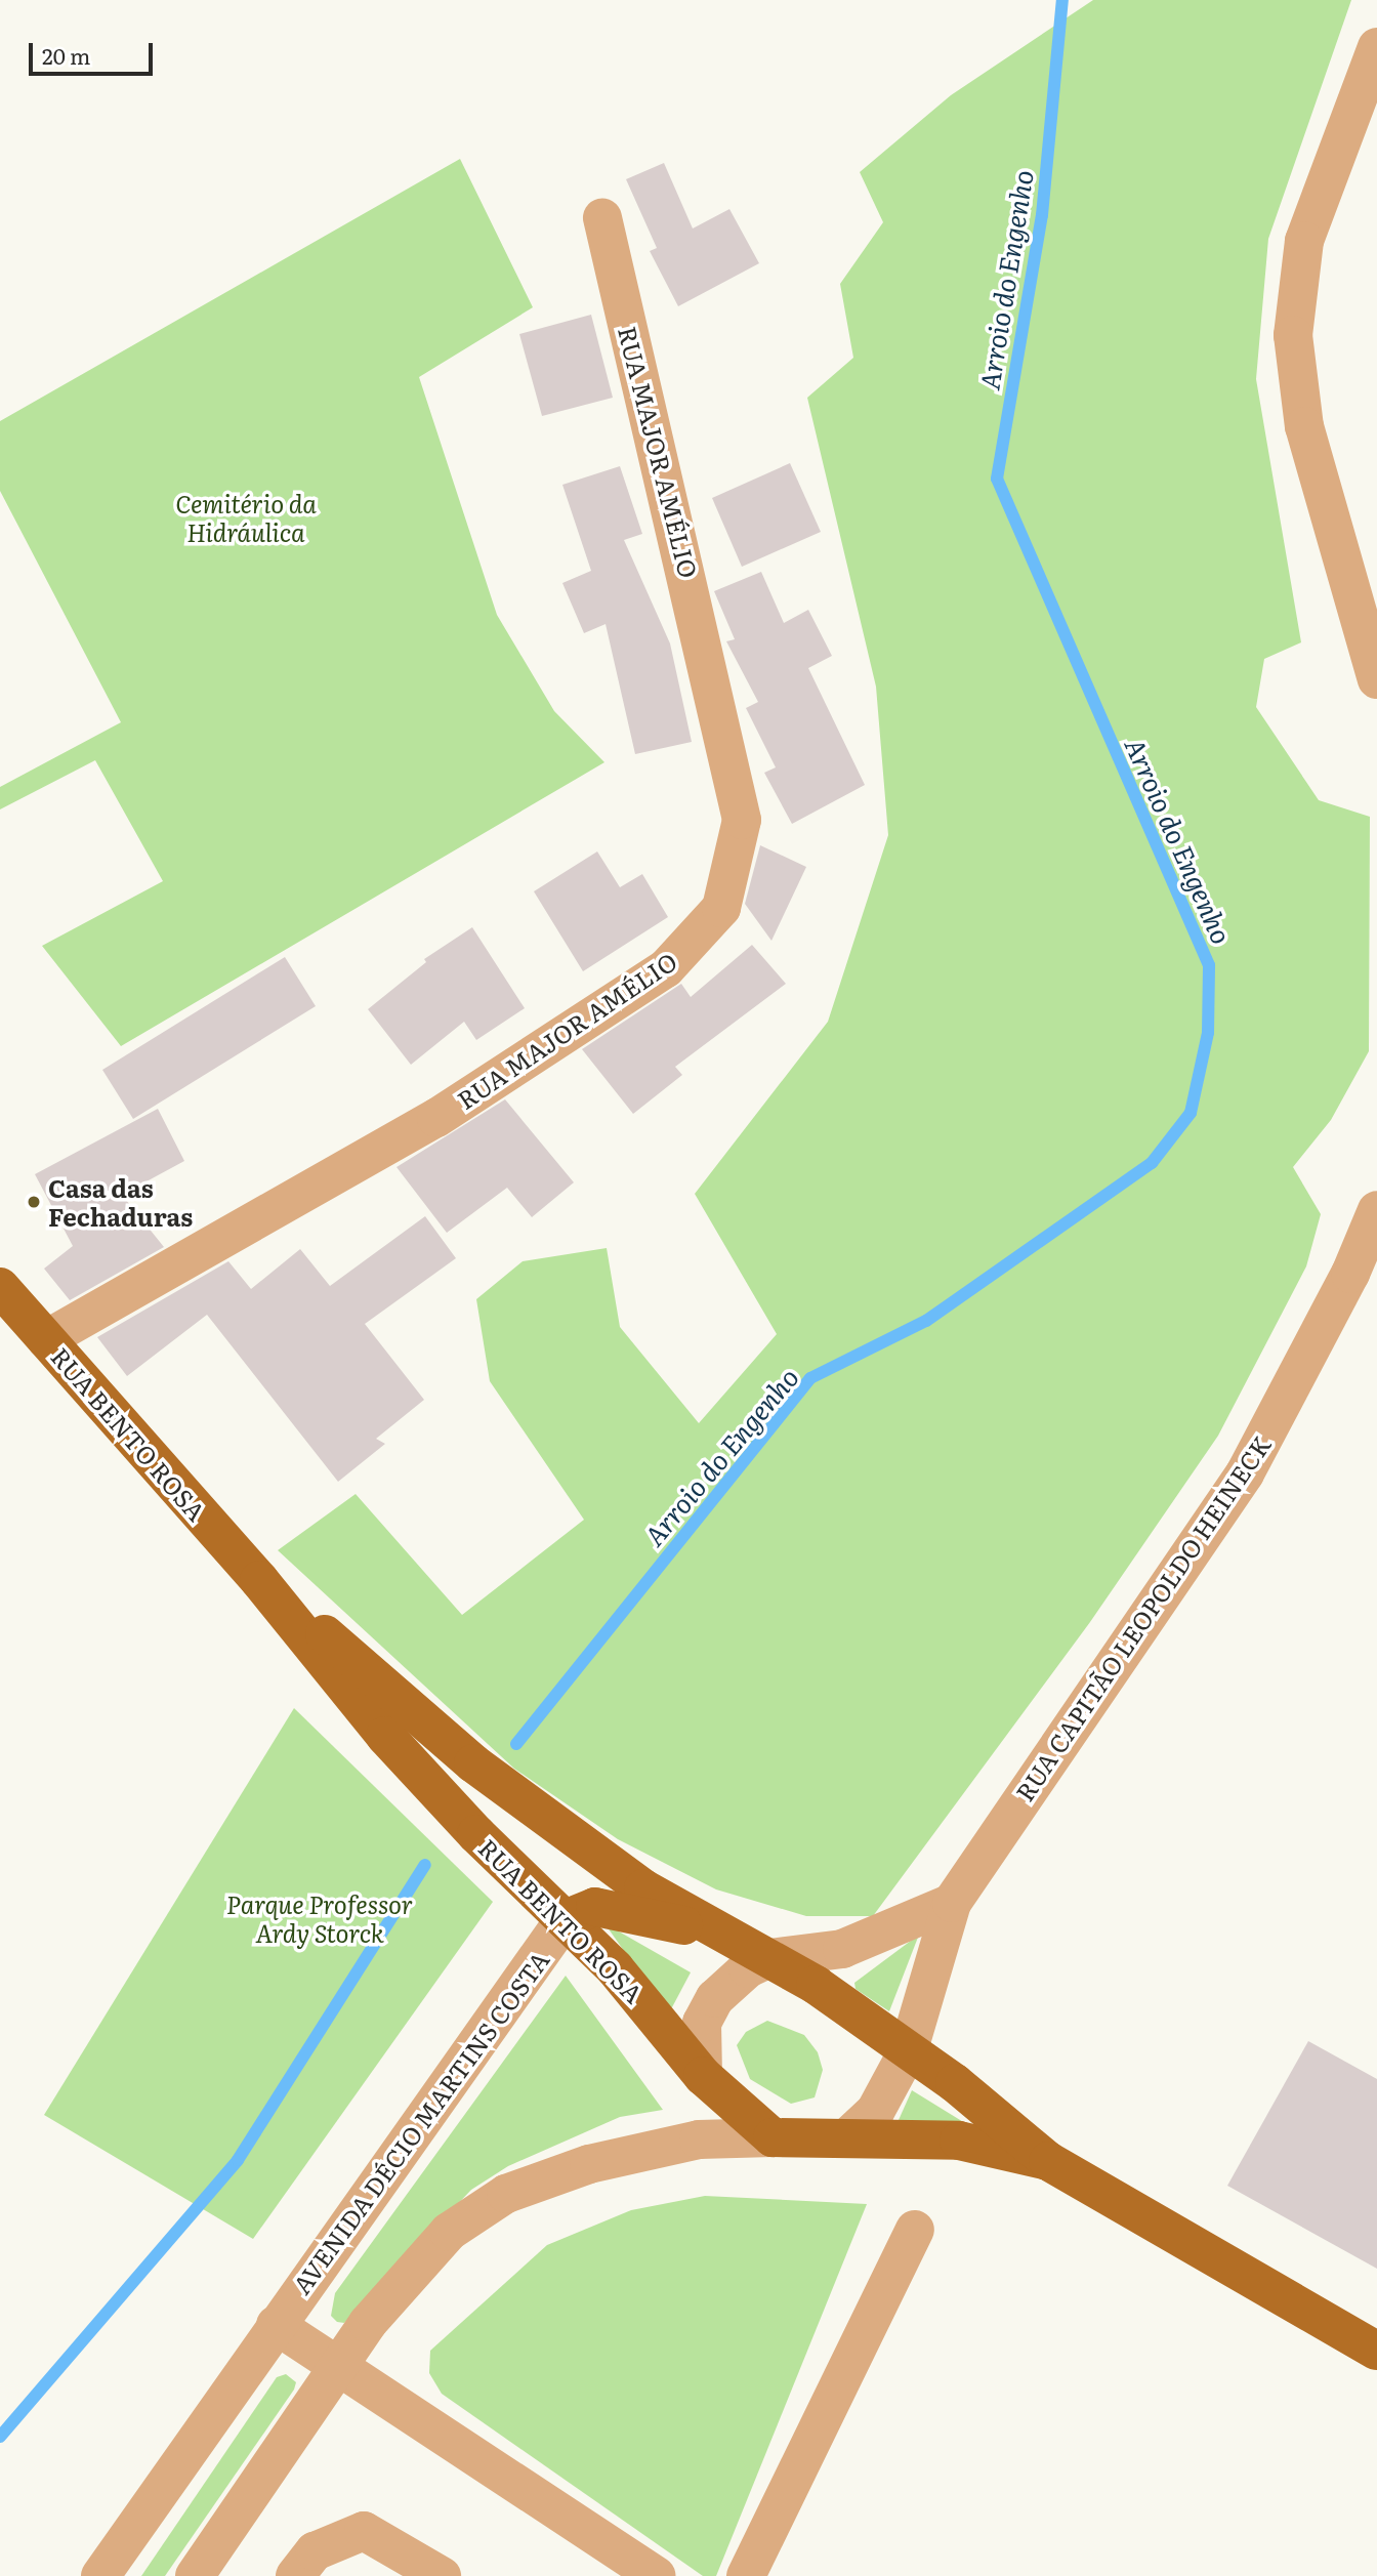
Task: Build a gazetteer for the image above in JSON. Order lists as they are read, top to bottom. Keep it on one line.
{"streets":{"main road":["RUA BENTO ROSA"],"street":["RUA MAJOR AMÉLIO","RUA CAPITÃO LEOPOLDO HEINECK","AVENIDA DÉCIO MARTINS COSTA"]},"crossings":[["RUA MAJOR AMÉLIO","RUA BENTO ROSA"],["RUA BENTO ROSA","AVENIDA DÉCIO MARTINS COSTA"]],"water":["Arroio do Engenho"],"parks":["Cemitério da Hidráulica","Parque Professor Ardy Storck"],"places":["Casa das Fechaduras"],"scale_bar":"20 m"}
